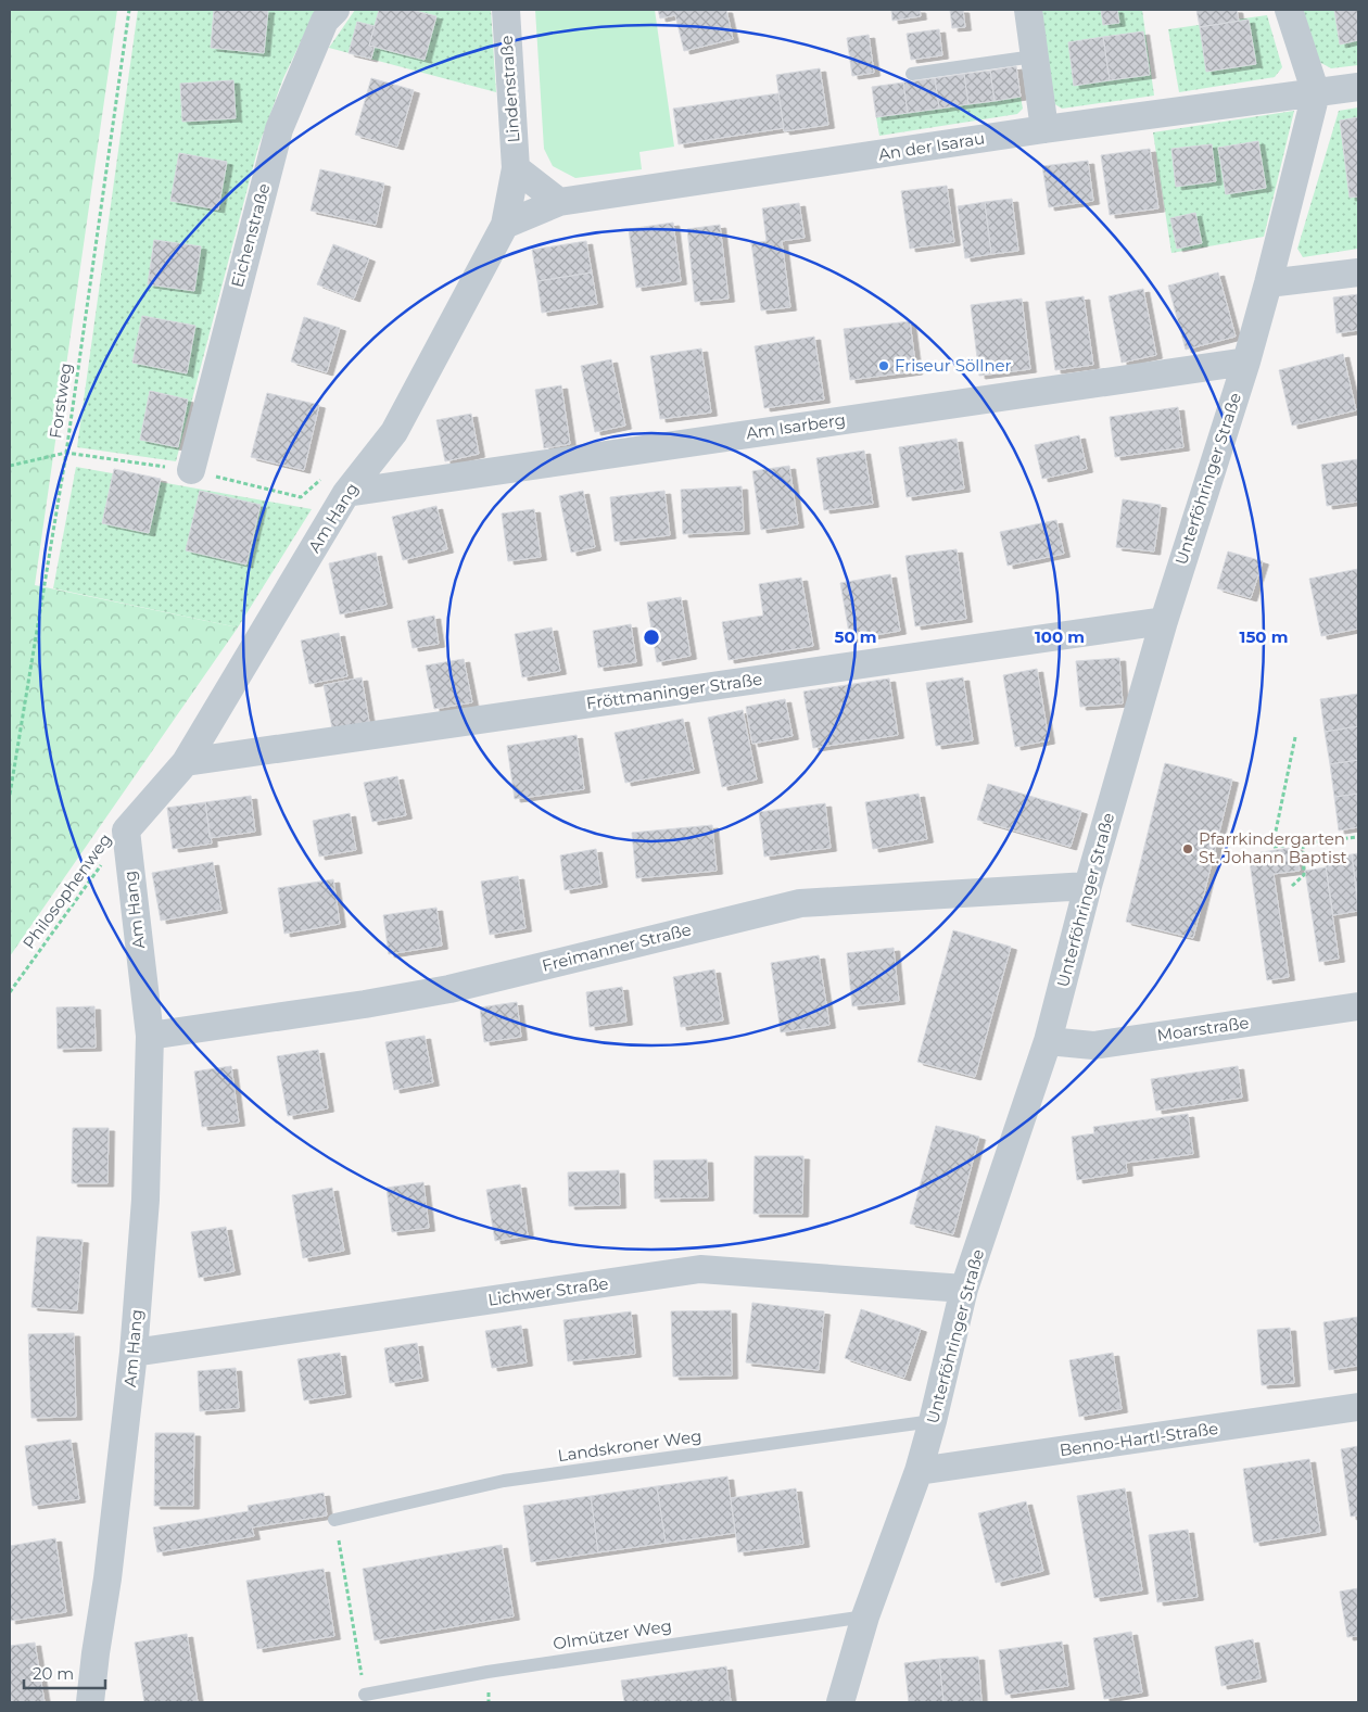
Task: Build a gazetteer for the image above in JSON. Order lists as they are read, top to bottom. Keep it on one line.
{"streets":{"street":["Lindenstraße","An der Isarau","Eichenstraße","Am Isarberg","Unterföhringer Straße","Am Hang","Fröttmaninger Straße","Freimanner Straße","Moarstraße","Lichwer Straße","Benno-Hartl-Straße"],"lane":["Landskroner Weg","Olmützer Weg"],"path":["Forstweg","Philosophenweg"]},"crossings":[["Lindenstraße","Am Hang"],["An der Isarau","Unterföhringer Straße"],["Am Isarberg","Unterföhringer Straße"],["Am Isarberg","Am Hang"],["Unterföhringer Straße","Fröttmaninger Straße"],["Unterföhringer Straße","Freimanner Straße"],["Unterföhringer Straße","Moarstraße"],["Unterföhringer Straße","Lichwer Straße"],["Unterföhringer Straße","Benno-Hartl-Straße"],["Unterföhringer Straße","Landskroner Weg"],["Unterföhringer Straße","Olmützer Weg"],["Am Hang","Fröttmaninger Straße"],["Am Hang","Freimanner Straße"],["Am Hang","Lichwer Straße"]],"places":["Friseur Söllner","Pfarrkindergarten St. Johann Baptist"],"scale_bar":"20 m","rings":["50 m","100 m","150 m"]}
